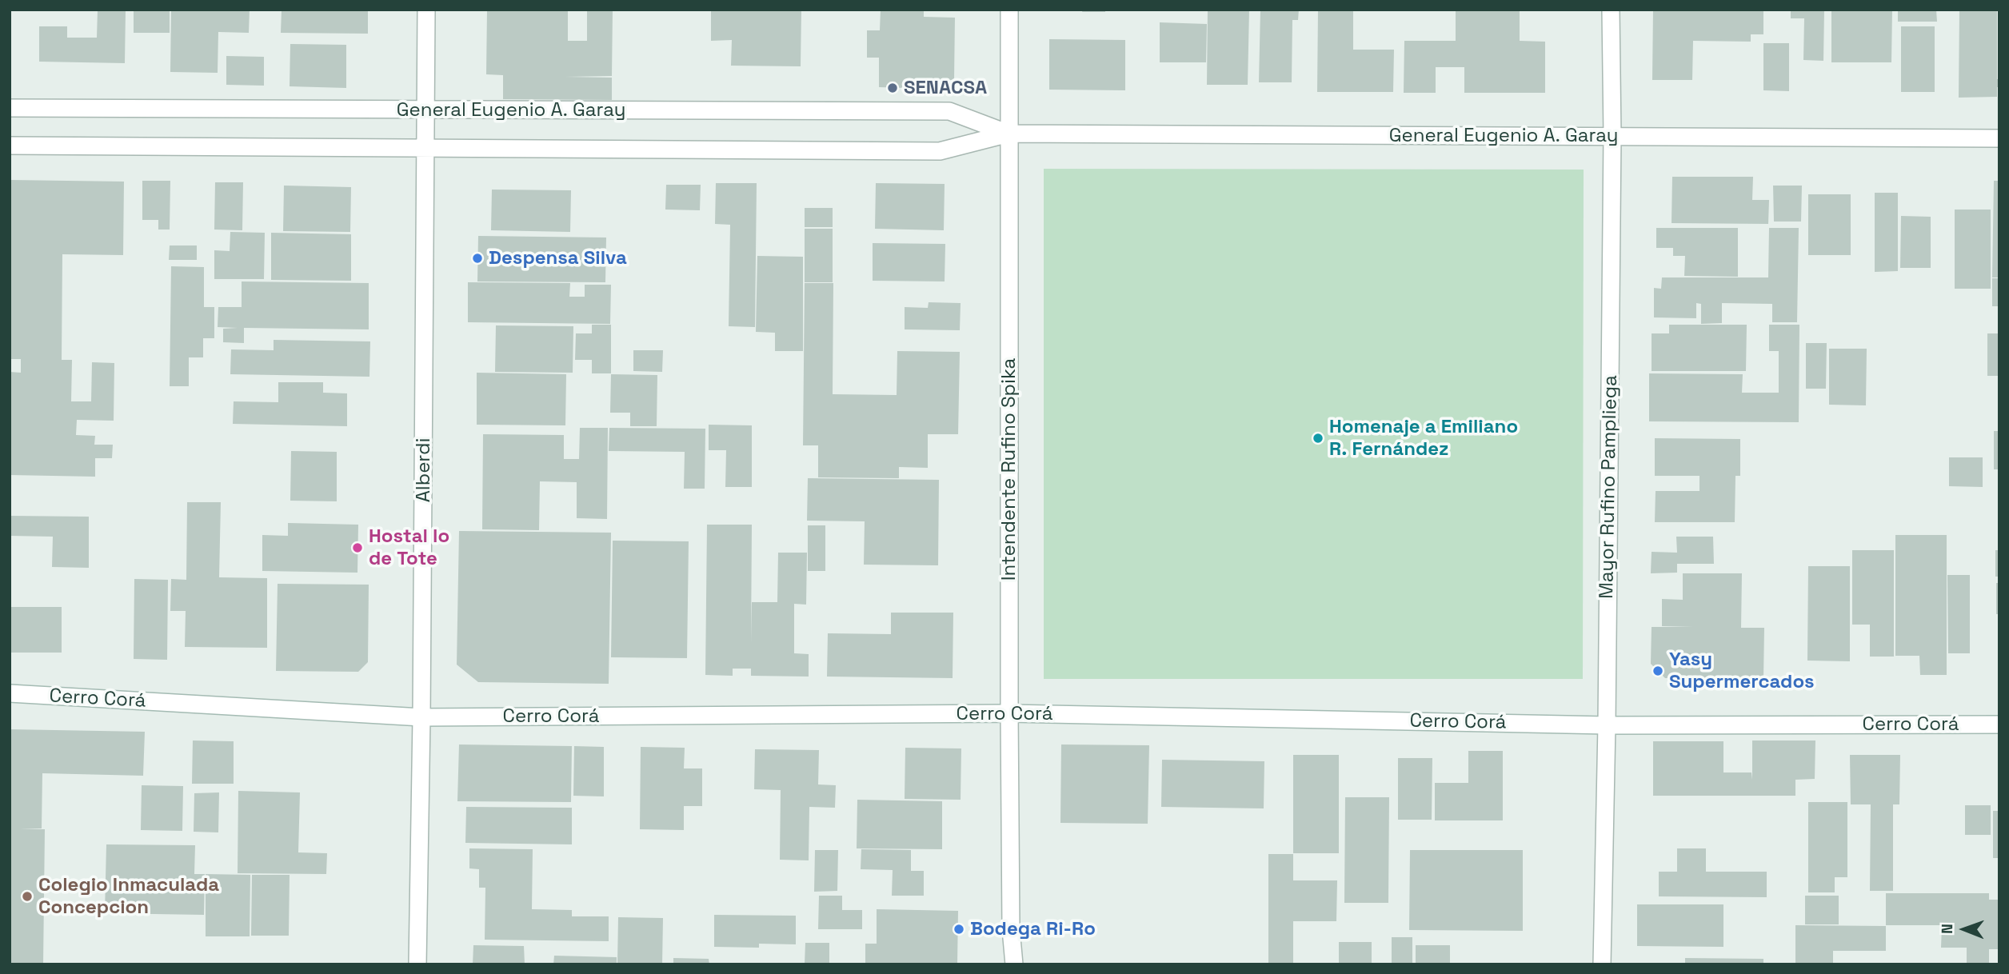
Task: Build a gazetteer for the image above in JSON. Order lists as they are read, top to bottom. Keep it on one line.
{"streets":{"street":["General Eugenio A. Garay","Intendente Rufino Spika","Alberdi","Mayor Rufino Pampliega","Cerro Corá"]},"crossings":[["General Eugenio A. Garay","Intendente Rufino Spika"],["General Eugenio A. Garay","Alberdi"],["General Eugenio A. Garay","Mayor Rufino Pampliega"],["Intendente Rufino Spika","Cerro Corá"],["Alberdi","Cerro Corá"],["Mayor Rufino Pampliega","Cerro Corá"]],"places":["SENACSA","Despensa Silva","Homenaje a Emiliano R. Fernández","Hostal lo de Tote","Yasy Supermercados","Colegio Inmaculada Concepcion","Bodega Ri-Ro"],"north":"left"}
